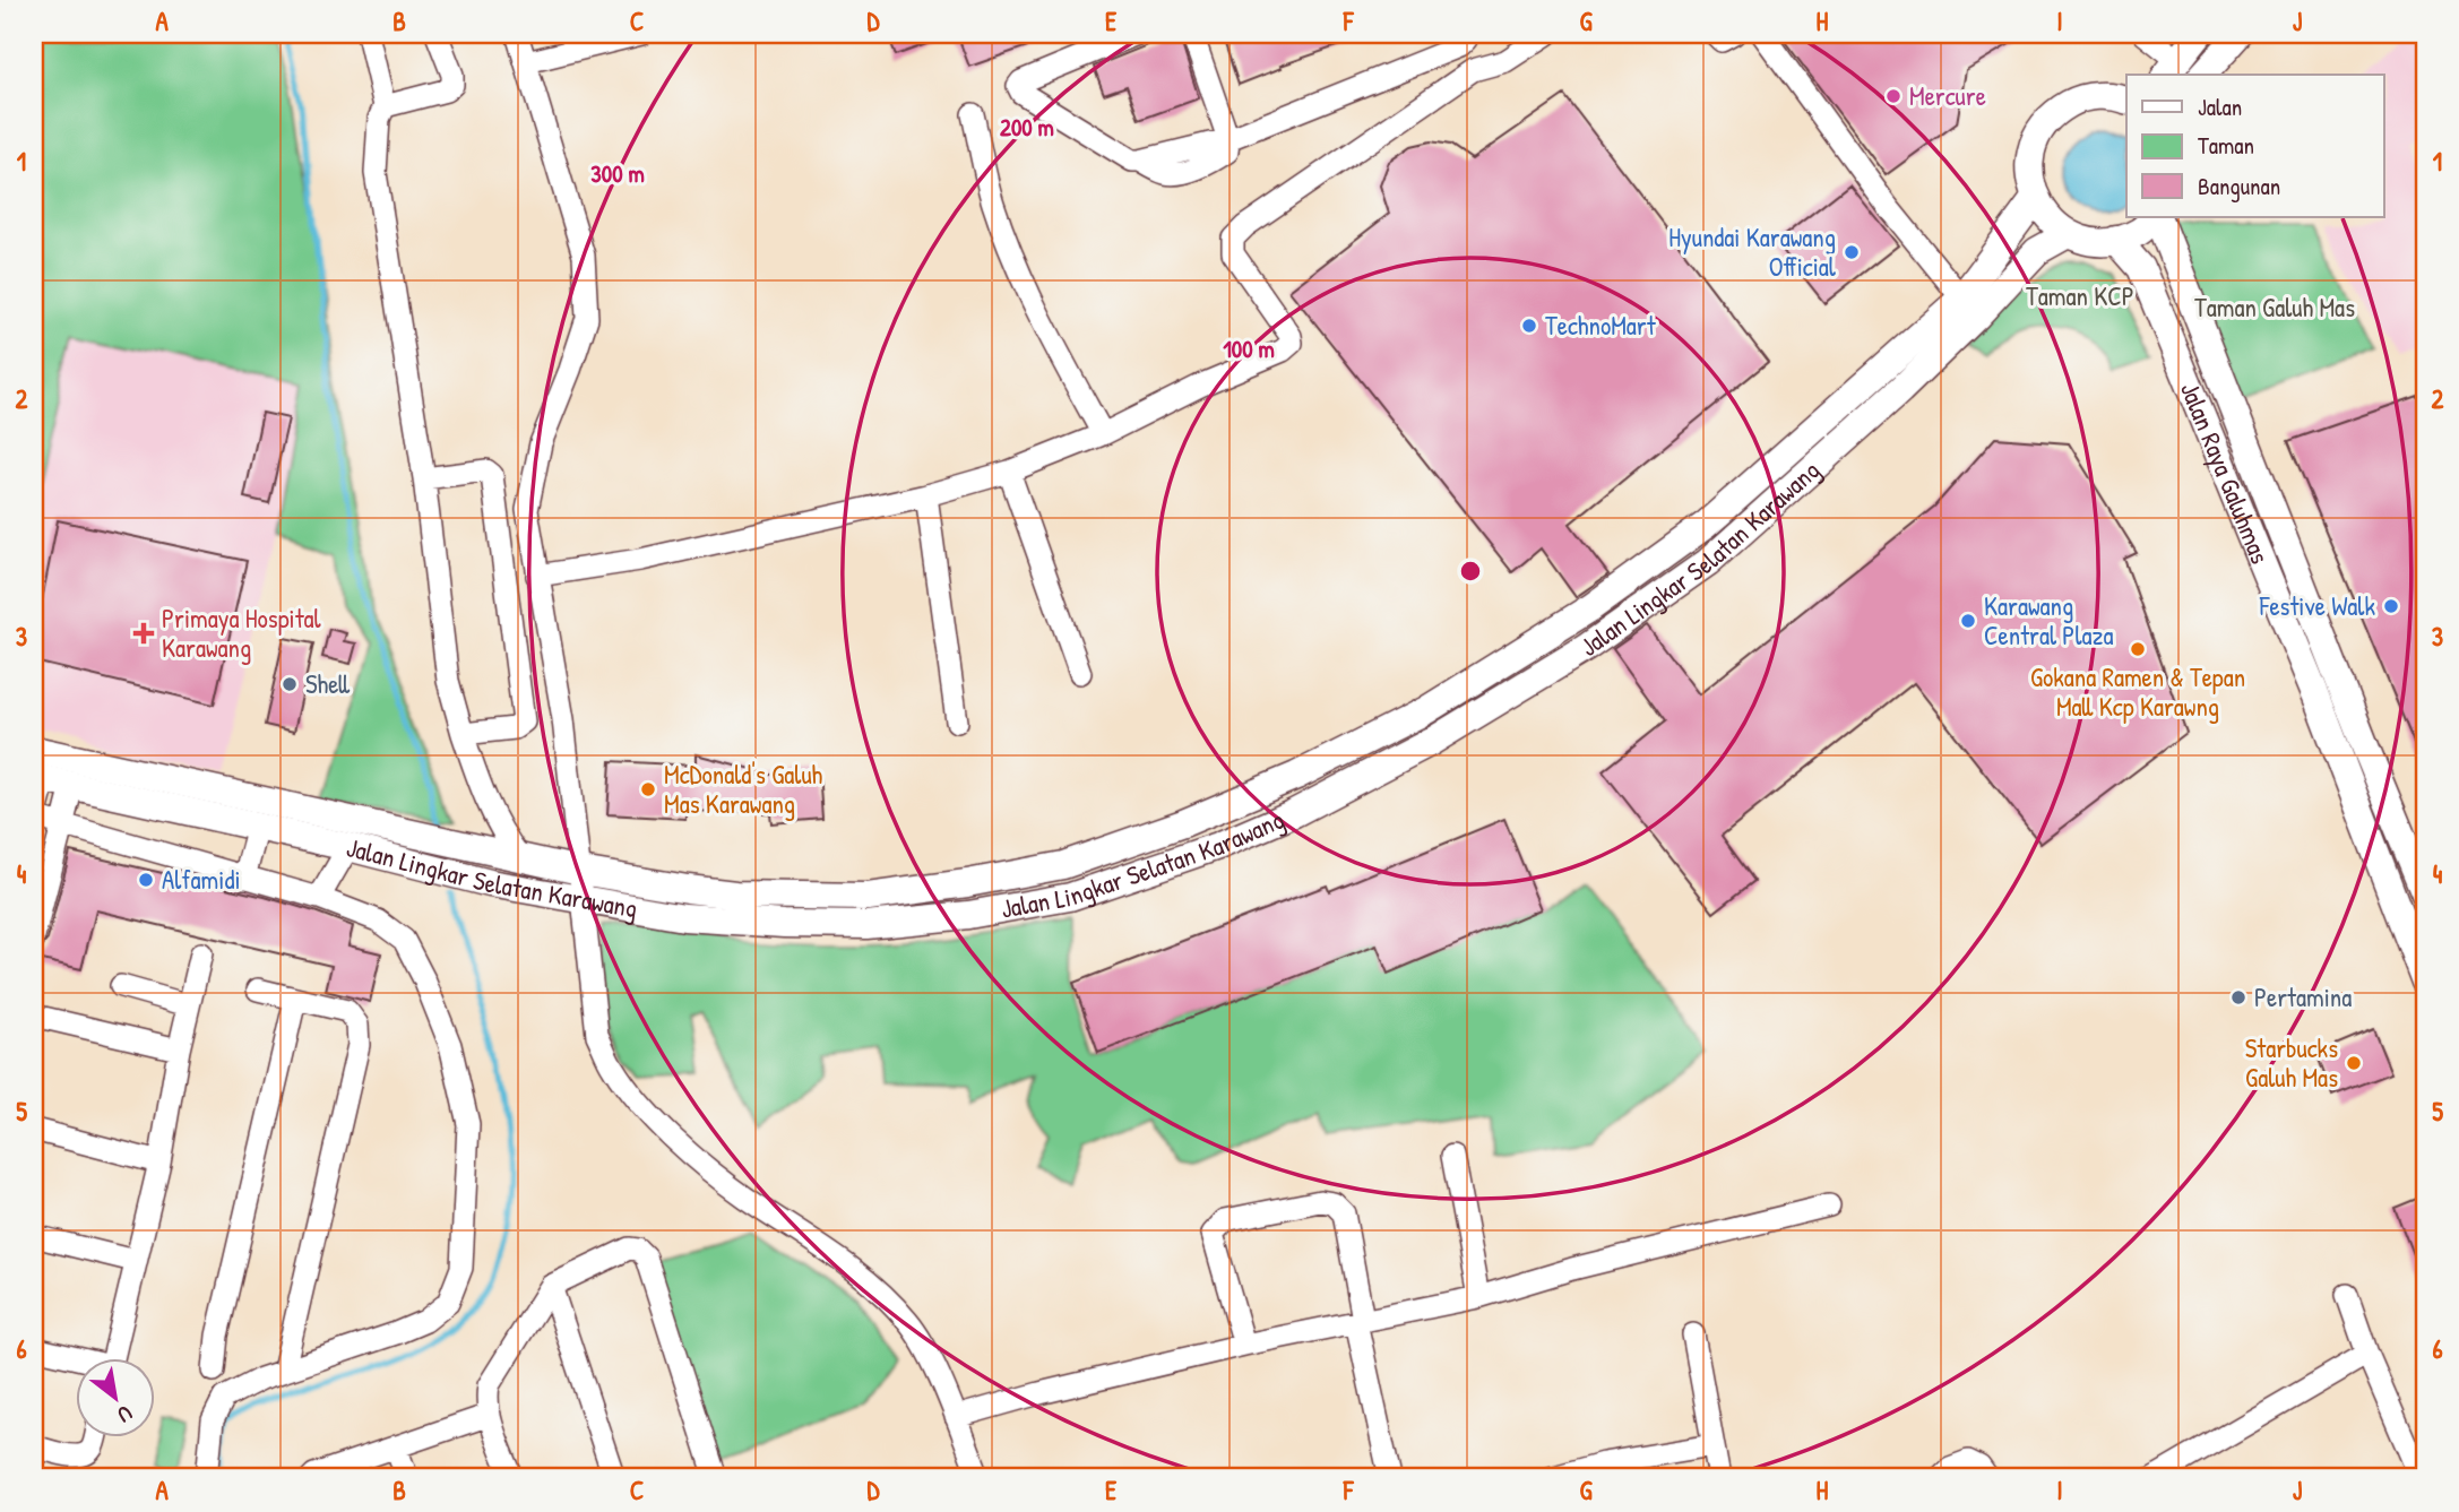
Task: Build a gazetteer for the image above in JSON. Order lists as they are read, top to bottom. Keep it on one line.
{"streets":{"main road":["Jalan Raya Galuhmas","Jalan Lingkar Selatan Karawang"]},"parks":["Taman KCP","Taman Galuh Mas"],"places":{"other":["Mercure","Hyundai Karawang Official","TechnoMart","Festive Walk","Karawang Central Plaza","Gokana Ramen & Tepan Mall Kcp Karawng","Shell","McDonald's Galuh Mas Karawang","Alfamidi","Pertamina","Starbucks Galuh Mas"],"health":["Primaya Hospital Karawang"]},"legend":["Jalan","Taman","Bangunan"],"north":"bottom right","grid":{"columns":["A","B","C","D","E","F","G","H","I","J"],"rows":["1","2","3","4","5","6"]},"rings":["200 m","300 m","100 m"]}
